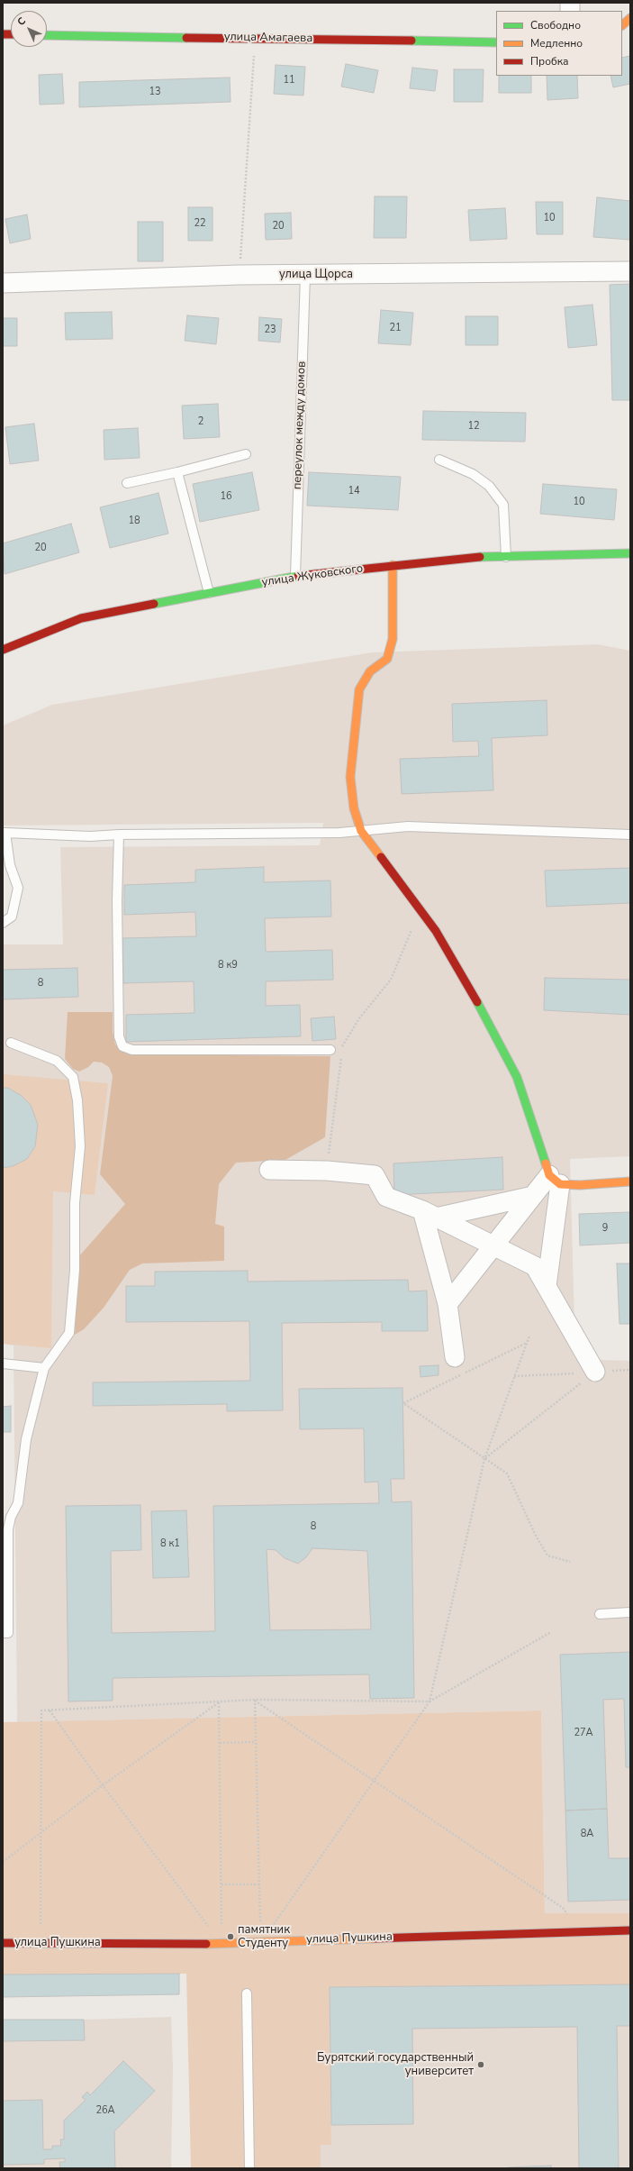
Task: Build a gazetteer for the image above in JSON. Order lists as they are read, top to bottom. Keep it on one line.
{"streets":{"street":["улица Амагаева","улица Щорса","улица Жуковского","улица Пушкина"],"lane":["переулок между домов"]},"crossings":[["улица Щорса","переулок между домов"],["переулок между домов","улица Жуковского"]],"places":["памятник Студенту","Бурятский государственный университет"],"house_numbers":["11","13","10","22","20","21","23","2","12","14","16","10","18","20","8 к9","8","9","8","8 к1","27А","8А","26А"],"legend":["Свободно","Медленно","Пробка"],"north":"top left"}
